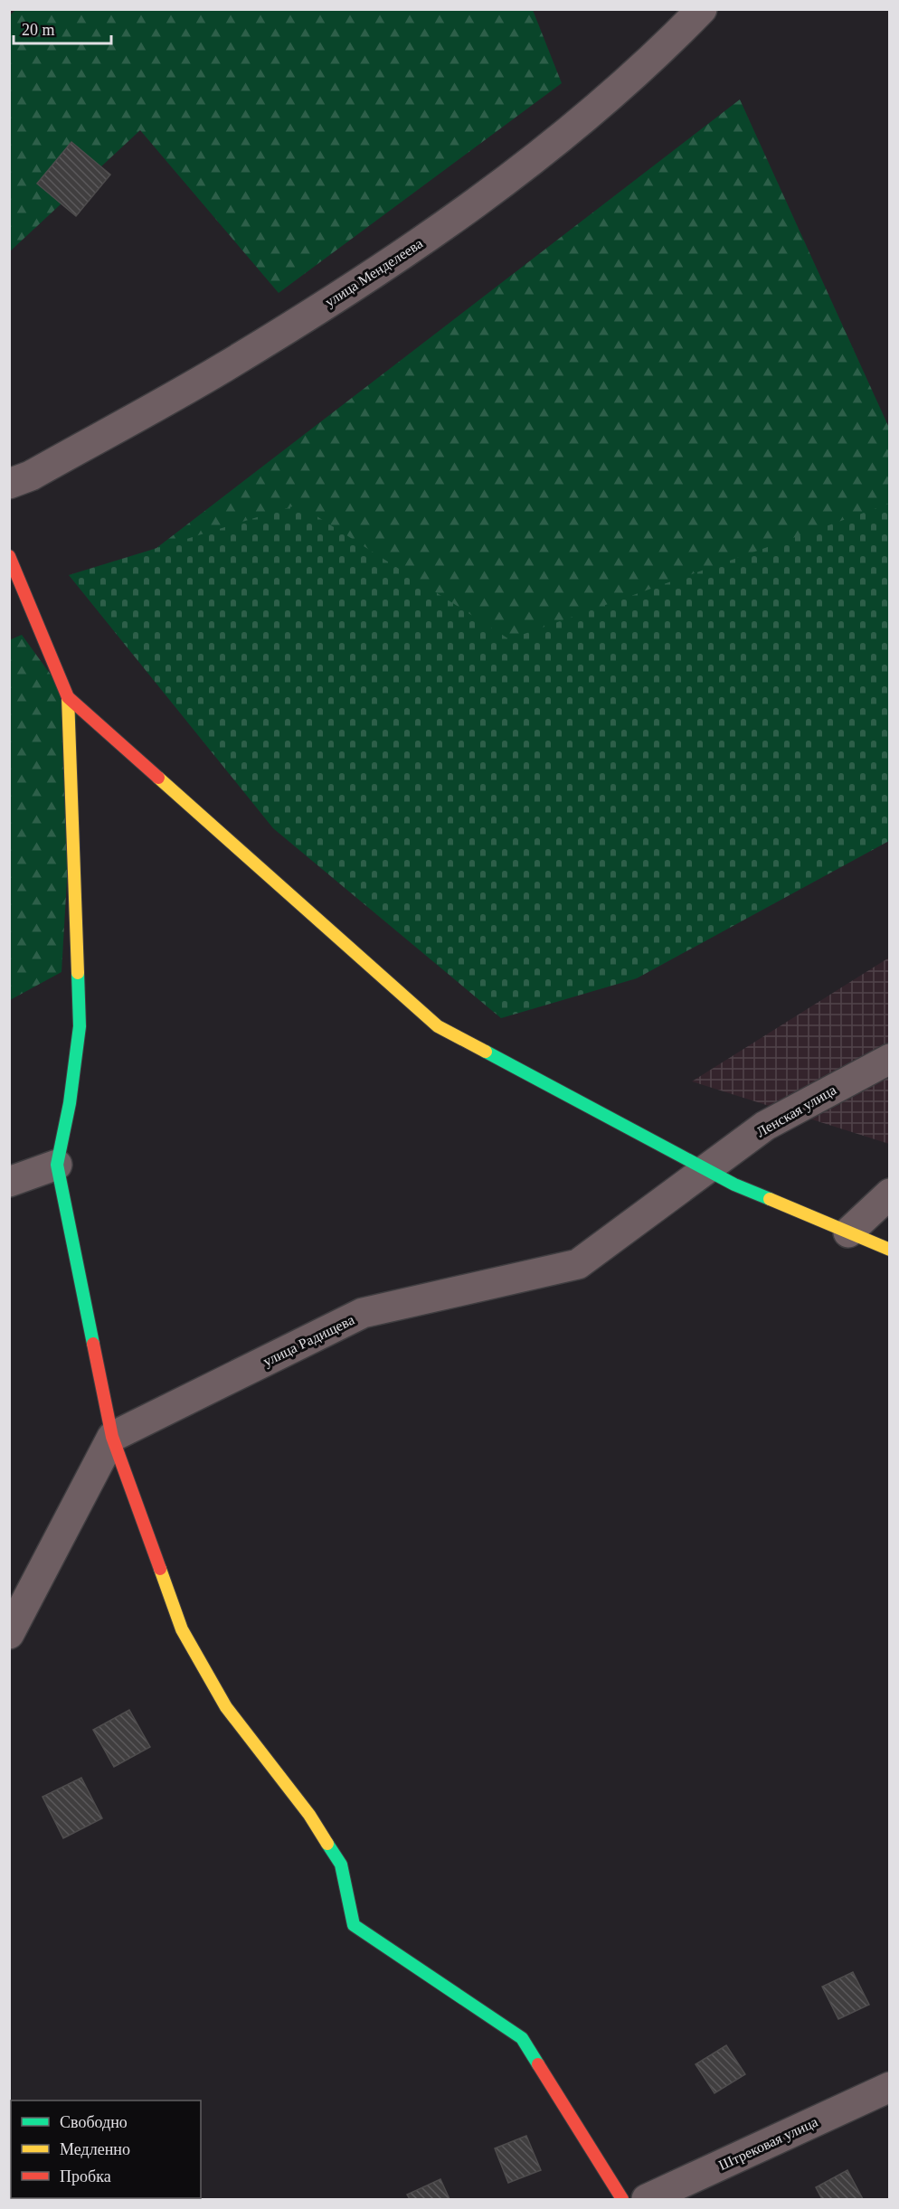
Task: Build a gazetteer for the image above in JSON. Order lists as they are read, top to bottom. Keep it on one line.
{"streets":{"street":["улица Менделеева","Ленская улица","улица Радищева","Штрековая улица"]},"crossings":[["Ленская улица","улица Радищева"]],"legend":["Свободно","Медленно","Пробка"],"scale_bar":"20 m"}
